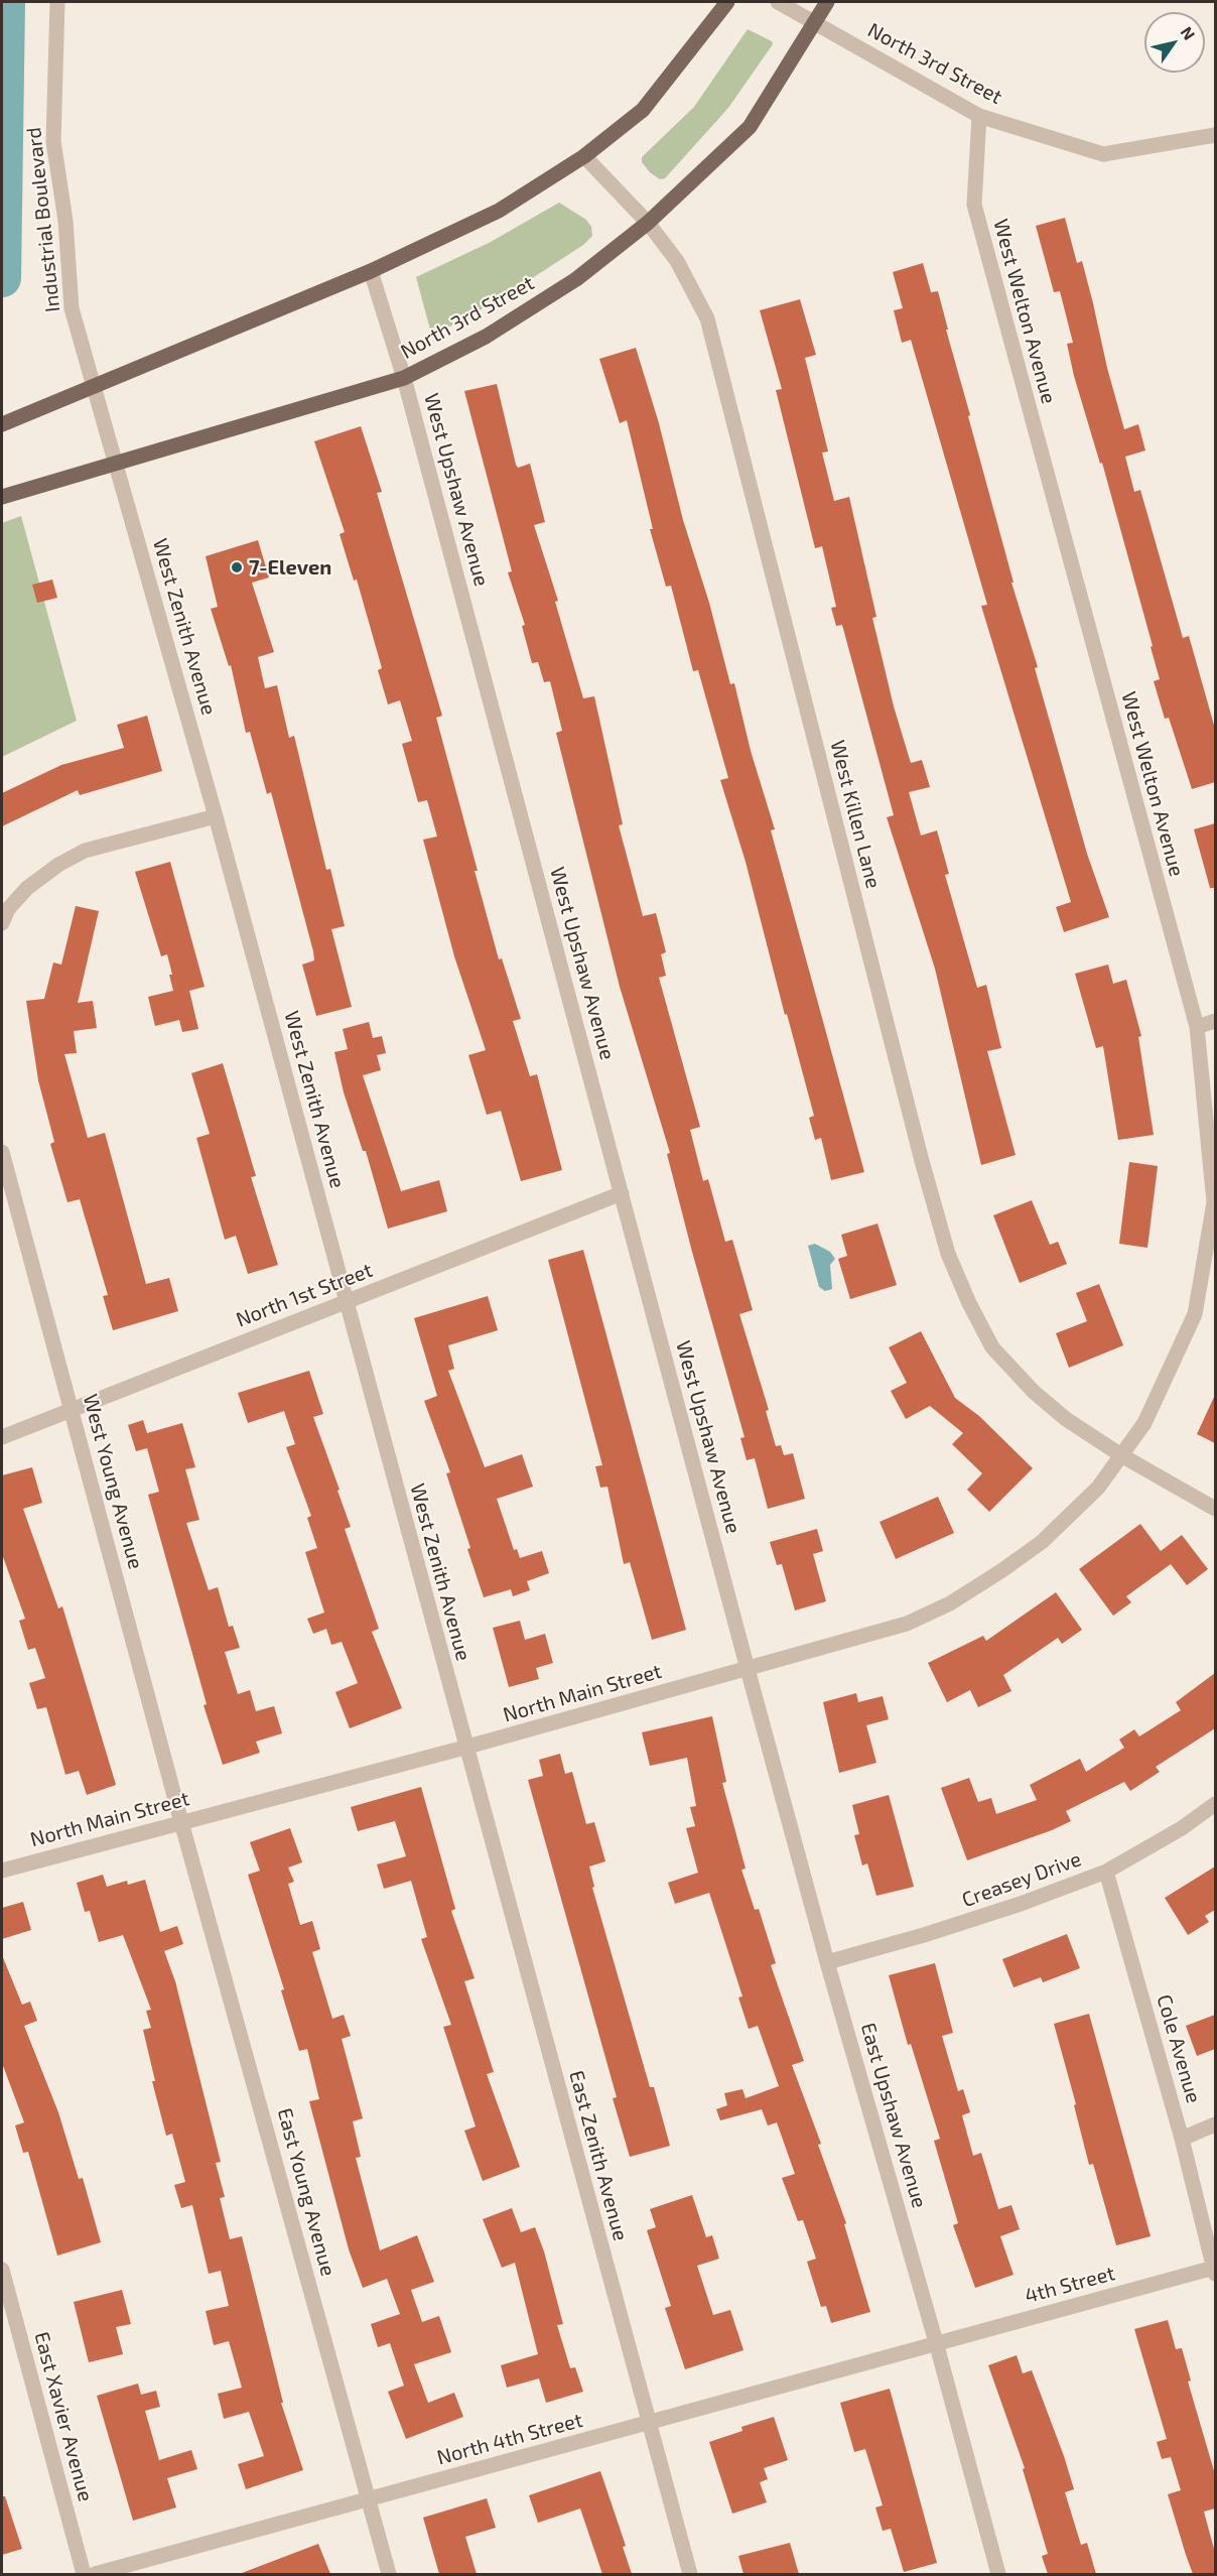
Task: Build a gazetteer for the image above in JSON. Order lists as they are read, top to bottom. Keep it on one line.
{"streets":{"main road":["North 3rd Street"],"street":["Industrial Boulevard","West Welton Avenue","West Upshaw Avenue","West Zenith Avenue","West Killen Lane","North 1st Street","West Young Avenue","North Main Street","Creasey Drive","Cole Avenue","East Upshaw Avenue","East Zenith Avenue","East Young Avenue","4th Street","East Xavier Avenue","North 4th Street"]},"crossings":[["North 3rd Street","Industrial Boulevard"],["North 3rd Street","West Welton Avenue"],["North 3rd Street","West Upshaw Avenue"],["North 3rd Street","West Zenith Avenue"],["North 3rd Street","West Killen Lane"],["Industrial Boulevard","West Zenith Avenue"],["West Welton Avenue","West Killen Lane"],["West Welton Avenue","North Main Street"],["West Upshaw Avenue","North 1st Street"],["West Upshaw Avenue","North Main Street"],["West Upshaw Avenue","East Upshaw Avenue"],["West Zenith Avenue","North 1st Street"],["West Zenith Avenue","North Main Street"],["West Zenith Avenue","East Zenith Avenue"],["West Killen Lane","North Main Street"],["North 1st Street","West Young Avenue"],["West Young Avenue","North Main Street"],["West Young Avenue","East Young Avenue"],["North Main Street","East Upshaw Avenue"],["North Main Street","East Zenith Avenue"],["North Main Street","East Young Avenue"],["Creasey Drive","Cole Avenue"],["Creasey Drive","East Upshaw Avenue"],["Cole Avenue","4th Street"],["East Upshaw Avenue","4th Street"],["East Upshaw Avenue","North 4th Street"],["East Zenith Avenue","North 4th Street"],["East Young Avenue","North 4th Street"],["4th Street","North 4th Street"]],"places":["7-Eleven"],"north":"top right"}
